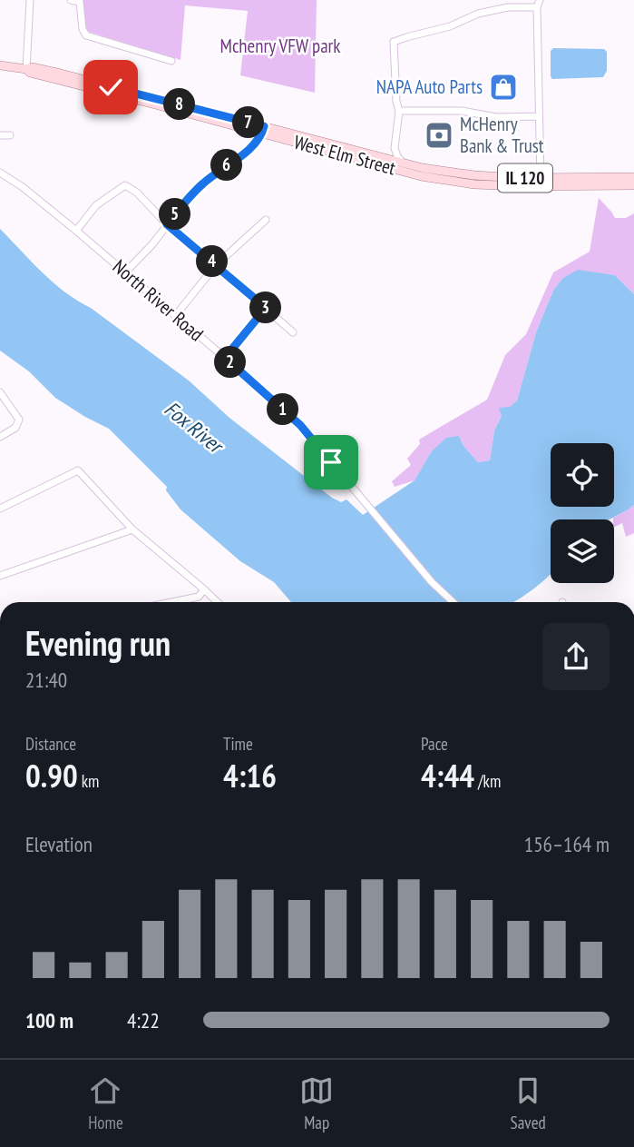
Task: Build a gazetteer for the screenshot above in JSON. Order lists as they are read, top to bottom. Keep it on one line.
{"streets":{"main road":["West Elm Street","IL 120"],"street":["North River Road"]},"water":["Fox River"],"parks":["Mchenry VFW park"],"places":{"shop":["NAPA Auto Parts"],"bank":["McHenry Bank & Trust"]},"page":{"pins":["8","7","6","5","4","3","2","1"],"heading":["Evening run","21:40"],"stats":[["Distance","0.90 km"],["Time","4:16"],["Pace","4:44 /km"]],"chart":["Elevation","156–164 m"],"list":[{"name":"100 m","note":"4:22"}],"tabs":["Home","Map","Saved"]}}
